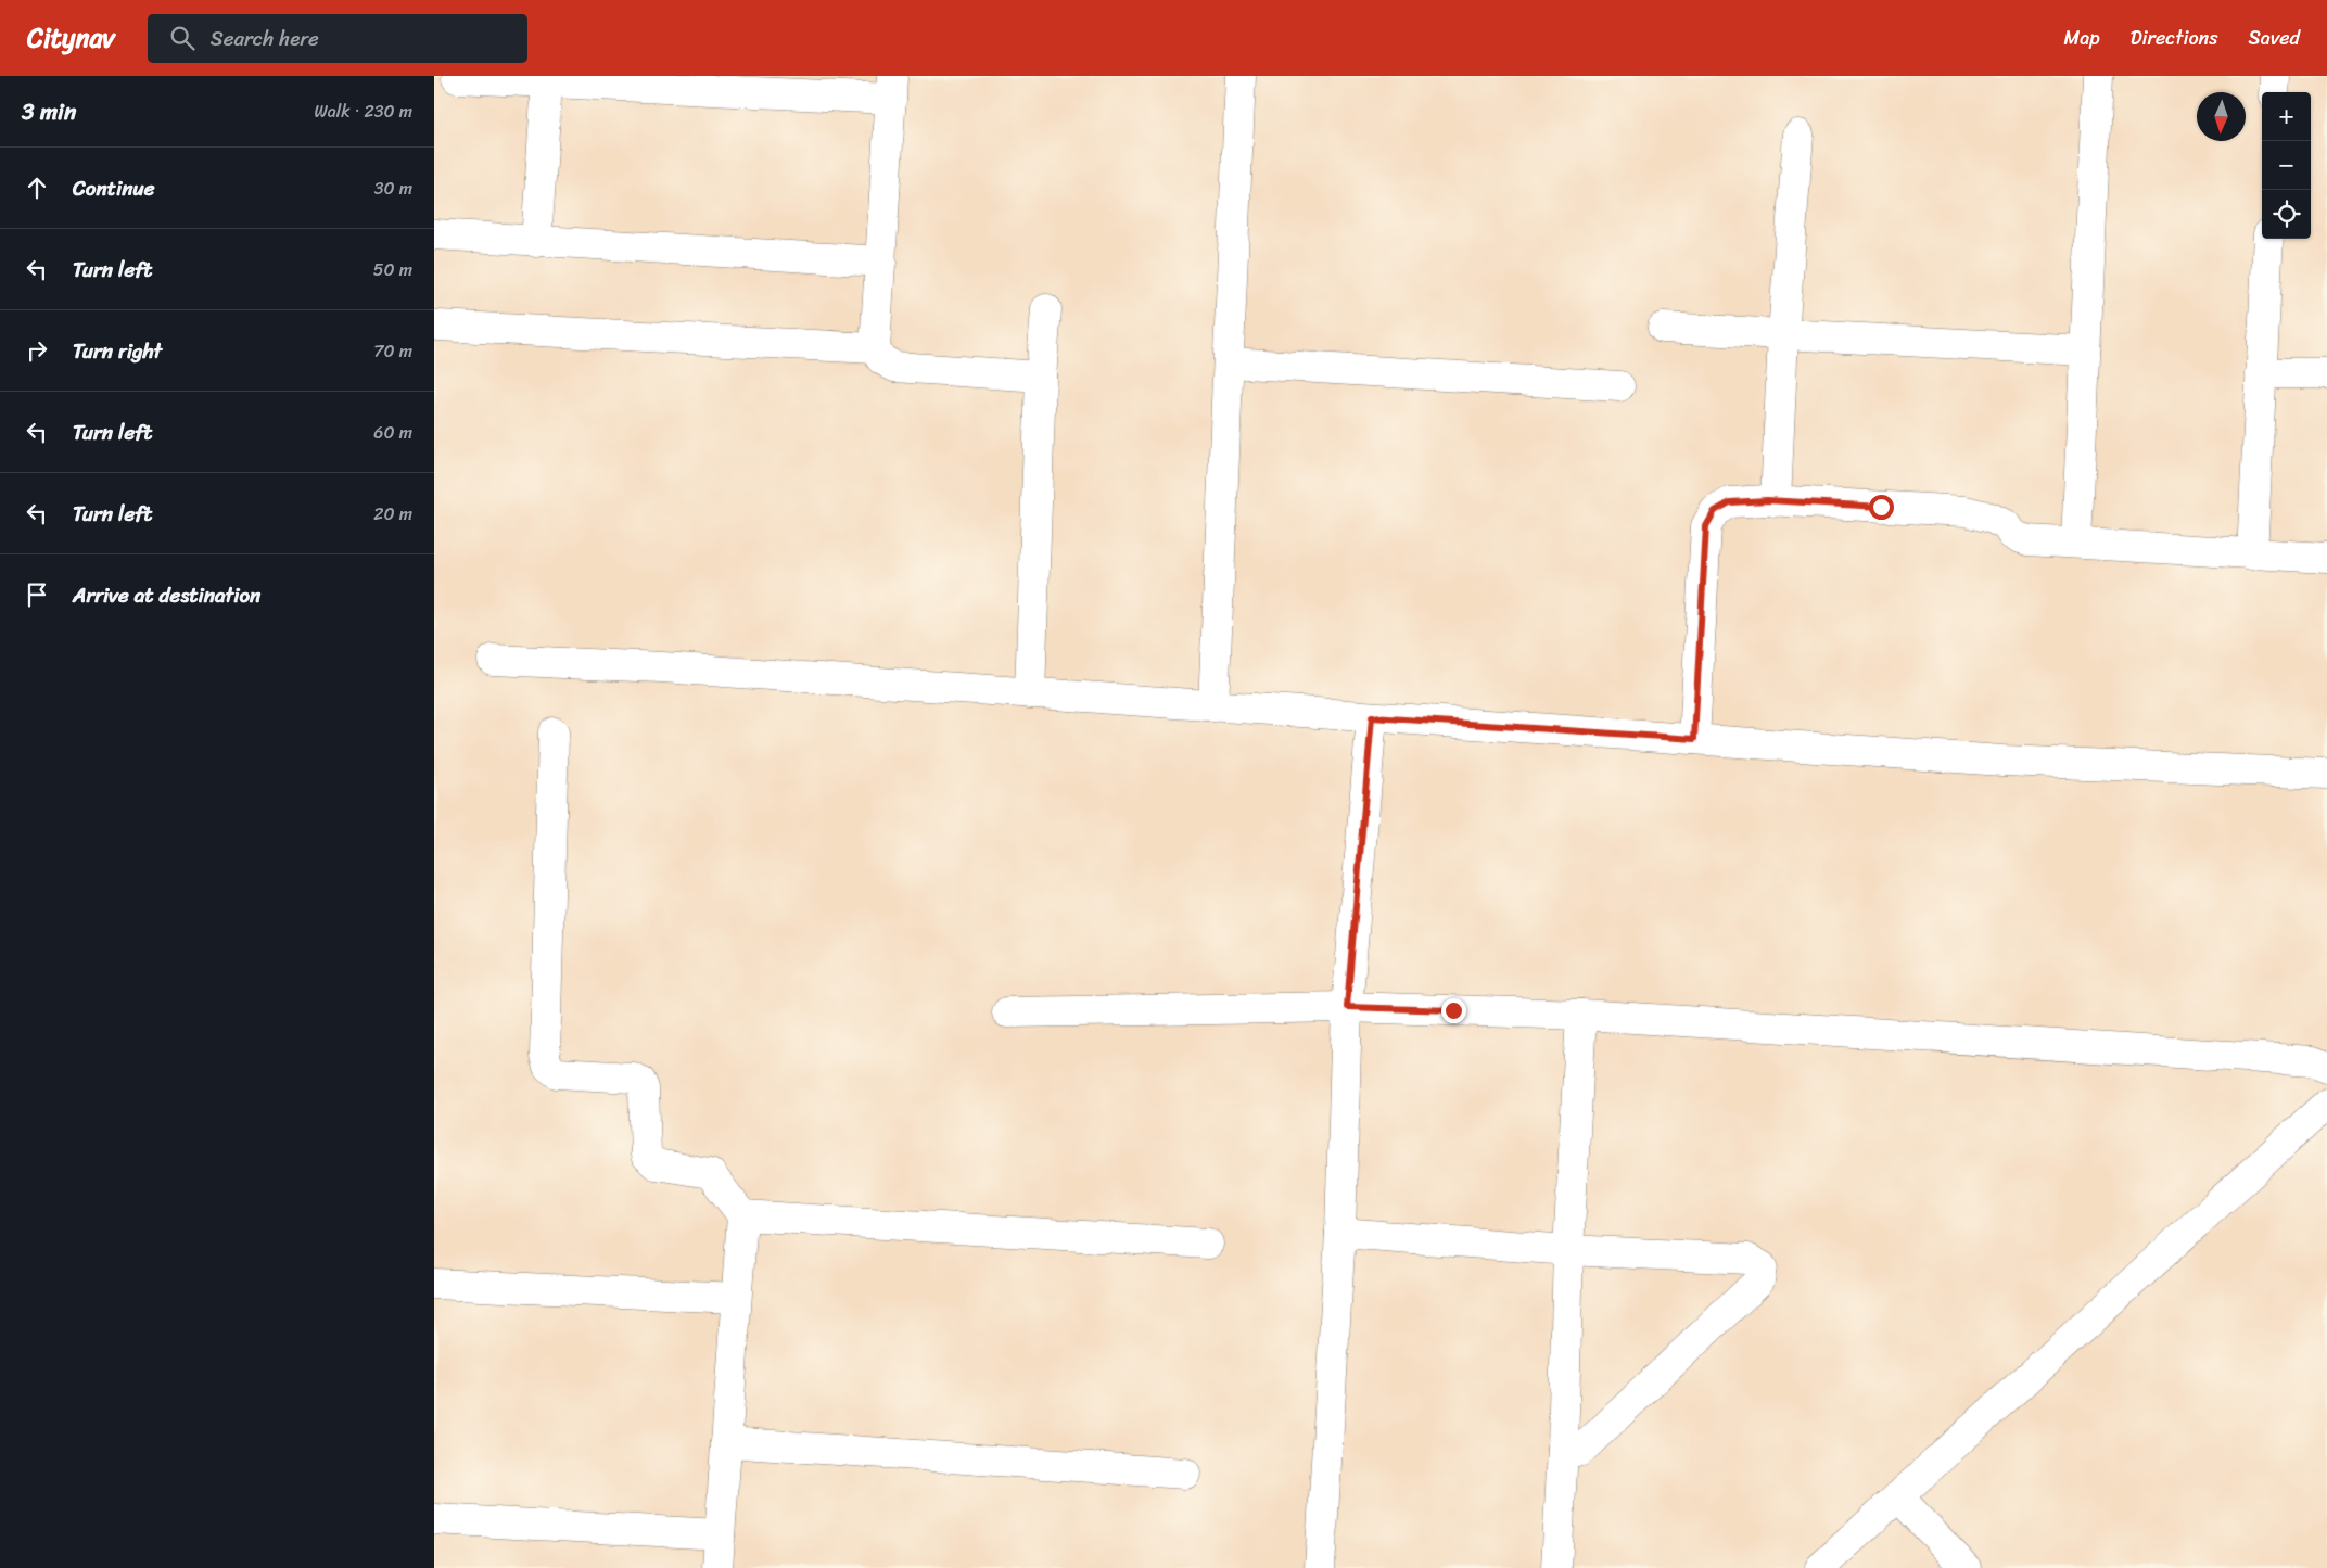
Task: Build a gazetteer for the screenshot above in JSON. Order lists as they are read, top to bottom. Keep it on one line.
{"north":"bottom","page":{"header":"Citynav","search":"Search here","nav":["Map","Directions","Saved"],"heading":["3 min","Walk · 230 m"],"map_buttons":["+","−"],"list":[["Continue","30 m"],["Turn left","50 m"],["Turn right","70 m"],["Turn left","60 m"],["Turn left","20 m"],"Arrive at destination"]}}
